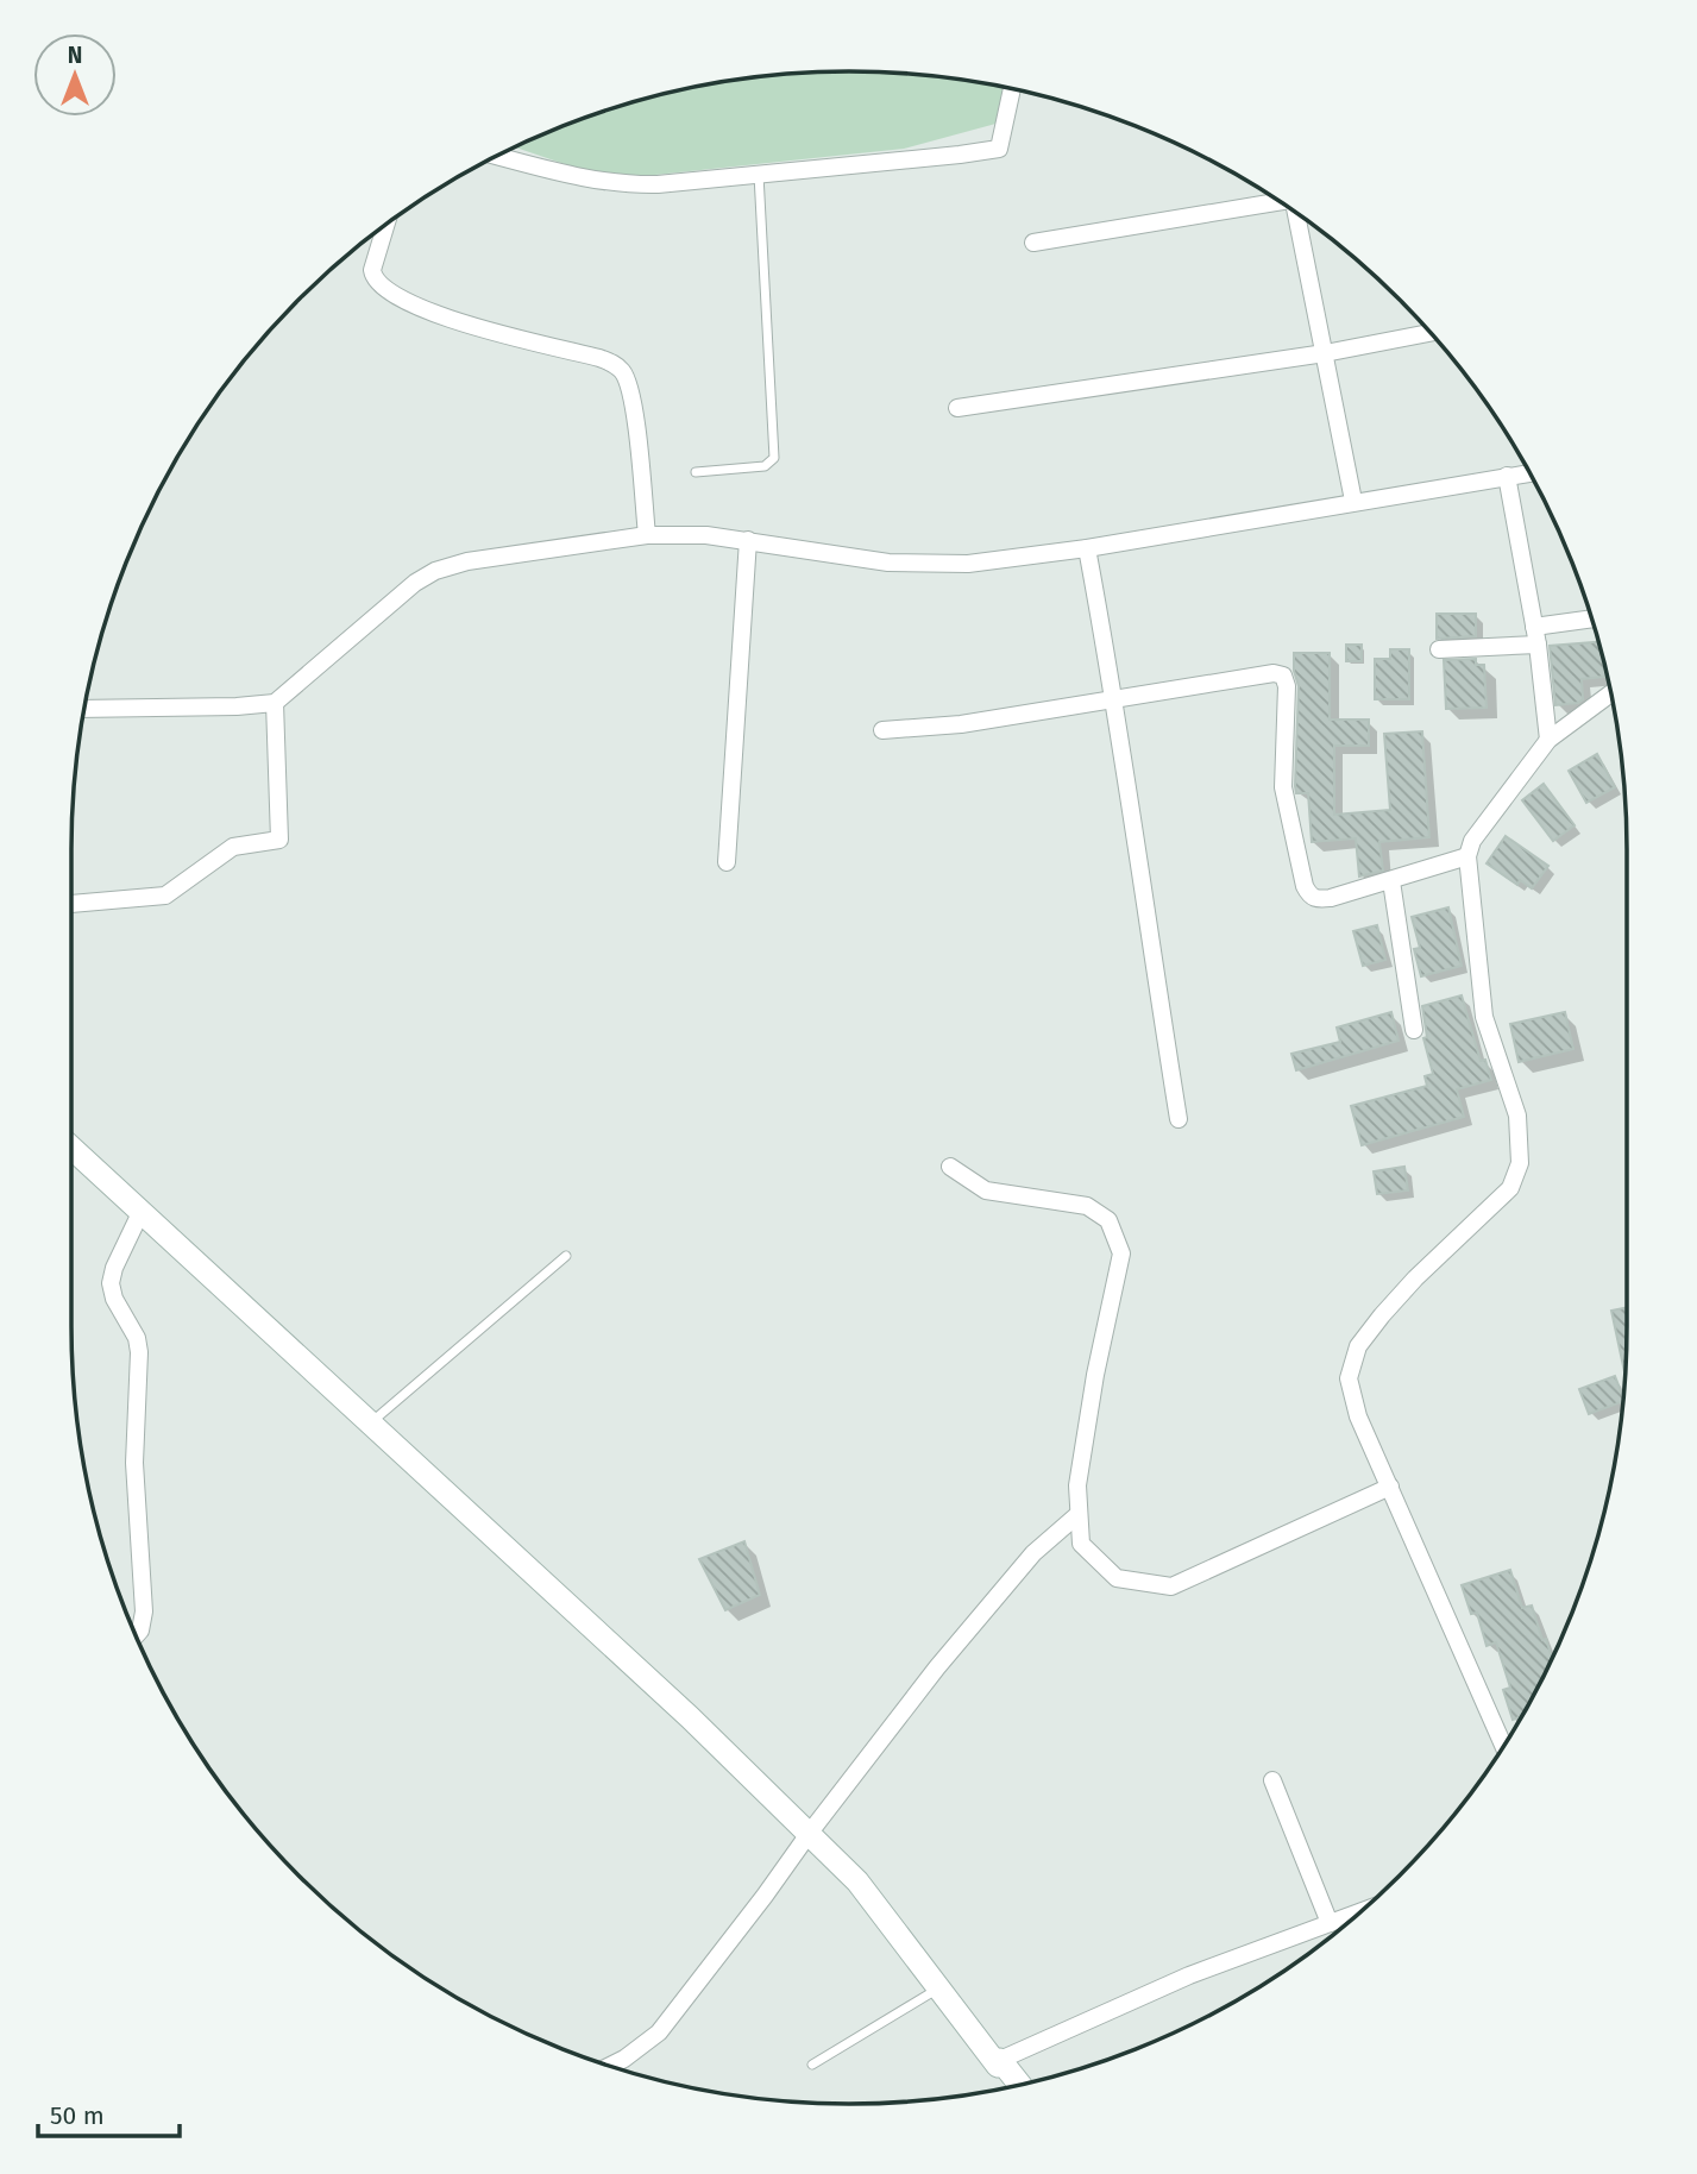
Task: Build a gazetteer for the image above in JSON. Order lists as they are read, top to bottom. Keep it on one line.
{"scale_bar":"50 m","north":"top"}
